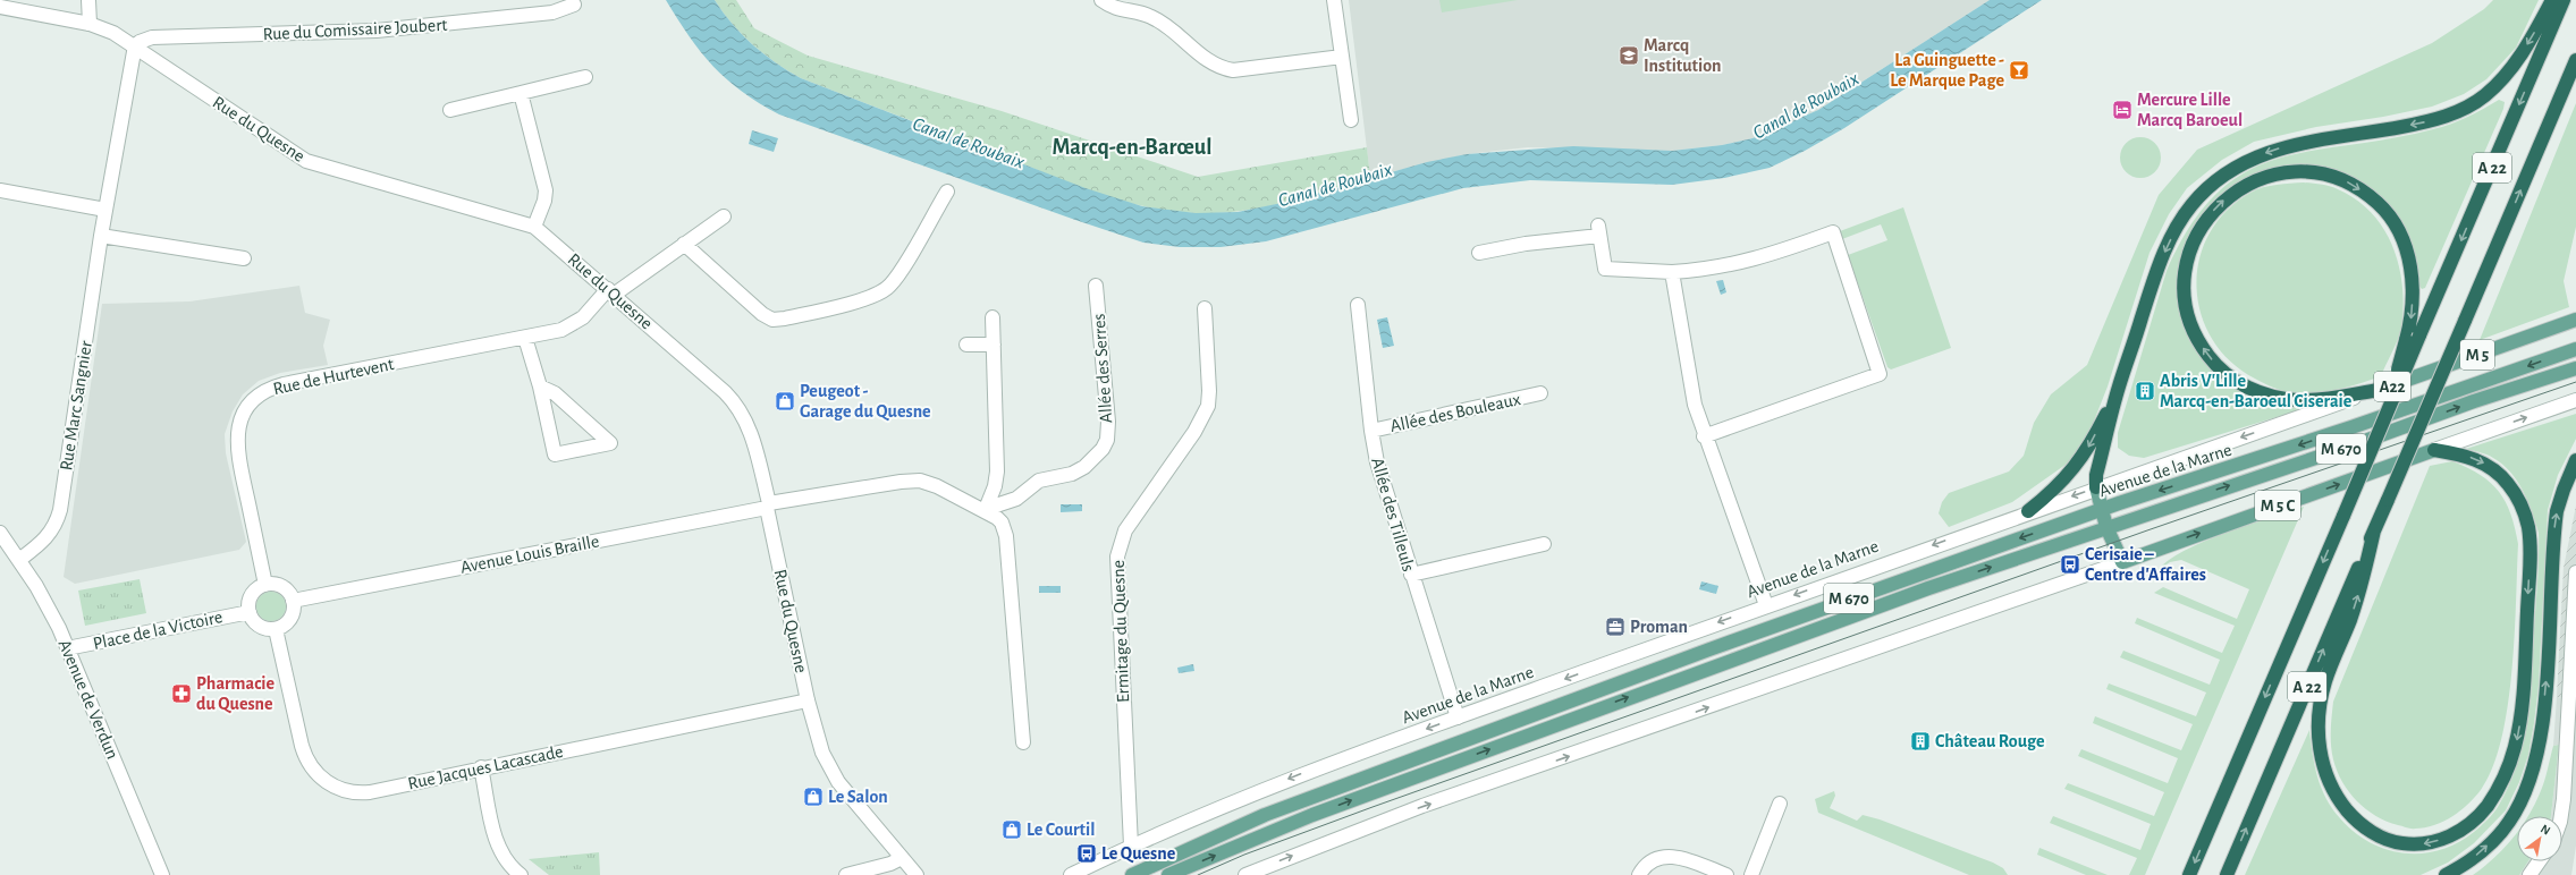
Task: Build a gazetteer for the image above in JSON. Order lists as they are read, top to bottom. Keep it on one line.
{"streets":{"highway":["A 22","A22"],"main road":["M 5","M 670","Avenue de la Marne","M 5 C"],"street":["Rue du Comissaire Joubert","Rue du Quesne","Allée des Serres","Rue de Hurtevent","Rue Marc Sangnier","Allée des Bouleaux","Allée des Tilleuls","Avenue Louis Braille","Place de la Victoire","Ermitage du Quesne","Avenue de Verdun","Rue Jacques Lacascade"]},"crossings":[["Rue du Comissaire Joubert","Rue du Quesne"],["Rue du Comissaire Joubert","Rue Marc Sangnier"],["Rue du Quesne","Rue de Hurtevent"],["Rue du Quesne","Rue Marc Sangnier"],["Rue du Quesne","Avenue Louis Braille"],["Rue du Quesne","Rue Jacques Lacascade"],["A 22","A22"],["Rue de Hurtevent","Avenue Louis Braille"],["Rue de Hurtevent","Place de la Victoire"],["Rue de Hurtevent","Rue Jacques Lacascade"],["A22","Avenue de la Marne"],["Rue Marc Sangnier","Avenue de Verdun"],["Allée des Bouleaux","Allée des Tilleuls"],["Avenue de la Marne","Allée des Tilleuls"],["Avenue de la Marne","Ermitage du Quesne"],["Avenue Louis Braille","Place de la Victoire"],["Avenue Louis Braille","Rue Jacques Lacascade"],["Place de la Victoire","Avenue de Verdun"],["Place de la Victoire","Rue Jacques Lacascade"]],"districts":["Marcq-en-Barœul"],"water":["Canal de Roubaix"],"places":{"school or university":["Marcq Institution"],"bar":["La Guinguette - Le Marque Page"],"hotel":["Mercure Lille Marcq Baroeul"],"building":["Abris V'Lille Marcq-en-Baroeul Ciseraie","Château Rouge"],"shop":["Peugeot - Garage du Quesne","Le Salon","Le Courtil"],"bus stop":["Cerisaie – Centre d'Affaires","Le Quesne"],"office":["Proman"],"pharmacy":["Pharmacie du Quesne"]},"north":"top right"}
